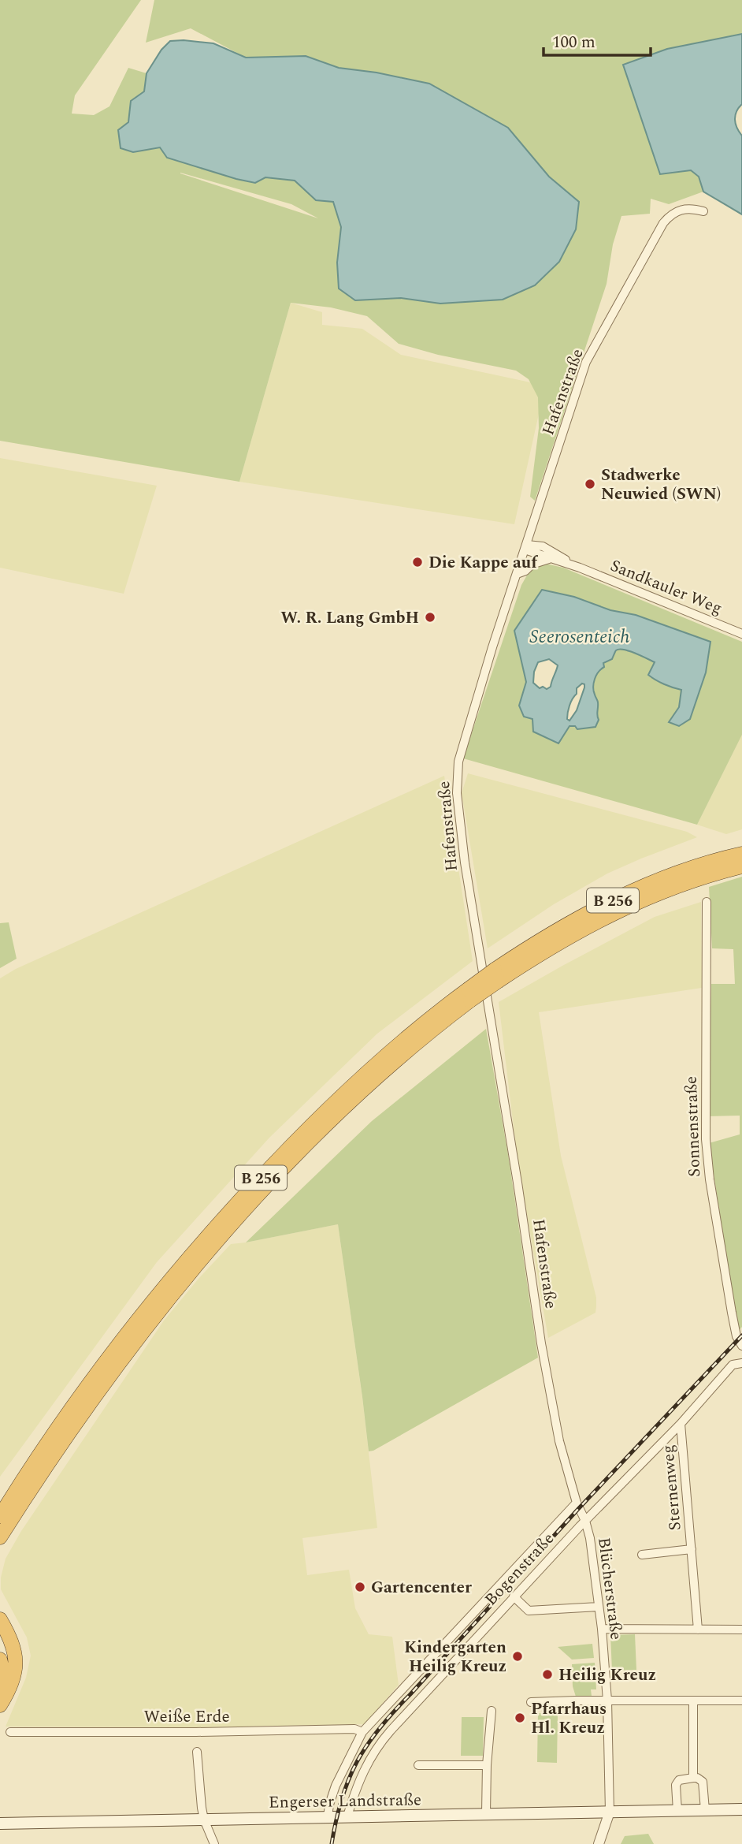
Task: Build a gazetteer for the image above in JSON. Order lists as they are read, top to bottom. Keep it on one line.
{"streets":{"highway":["B 256"],"main road":["Engerser Landstraße"],"street":["Hafenstraße","Sandkauler Weg","Sonnenstraße","Sternenweg","Bogenstraße","Blücherstraße","Weiße Erde"]},"crossings":[["Hafenstraße","Sandkauler Weg"],["Hafenstraße","Blücherstraße"],["Sternenweg","Bogenstraße"],["Bogenstraße","Blücherstraße"],["Bogenstraße","Engerser Landstraße"],["Blücherstraße","Engerser Landstraße"]],"water":["Seerosenteich"],"places":["Stadwerke Neuwied (SWN)","Die Kappe auf","W. R. Lang GmbH","Gartencenter","Kindergarten Heilig Kreuz","Heilig Kreuz","Pfarrhaus Hl. Kreuz"],"scale_bar":"100 m"}
